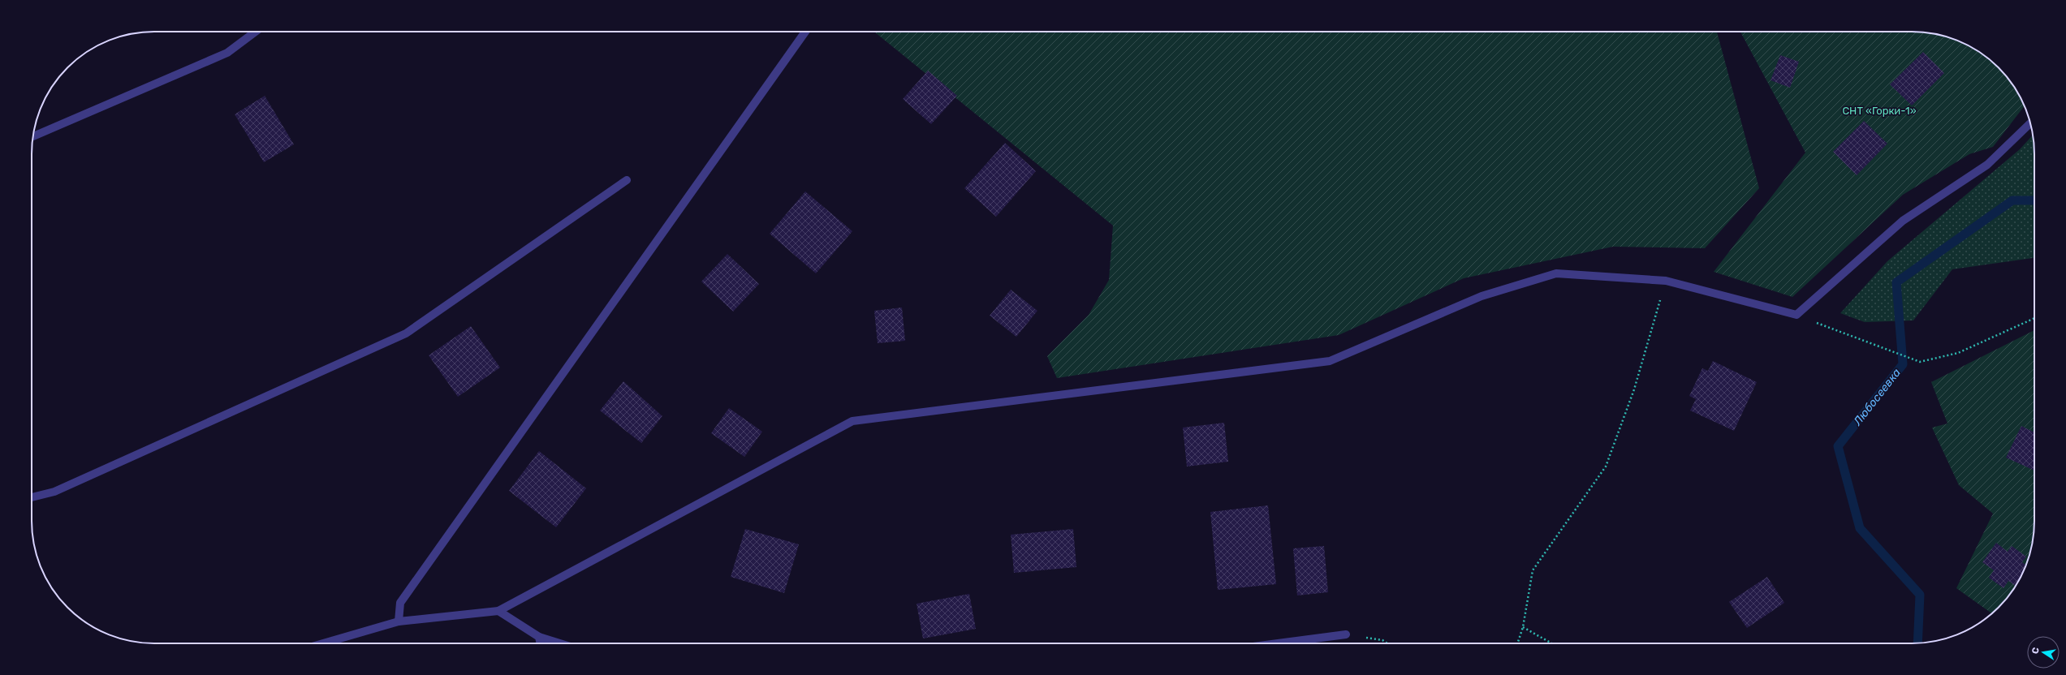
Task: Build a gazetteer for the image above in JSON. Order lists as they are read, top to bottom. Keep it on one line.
{"water":["Любосеевка"],"parks":["СНТ «Горки-1»"],"north":"left"}
